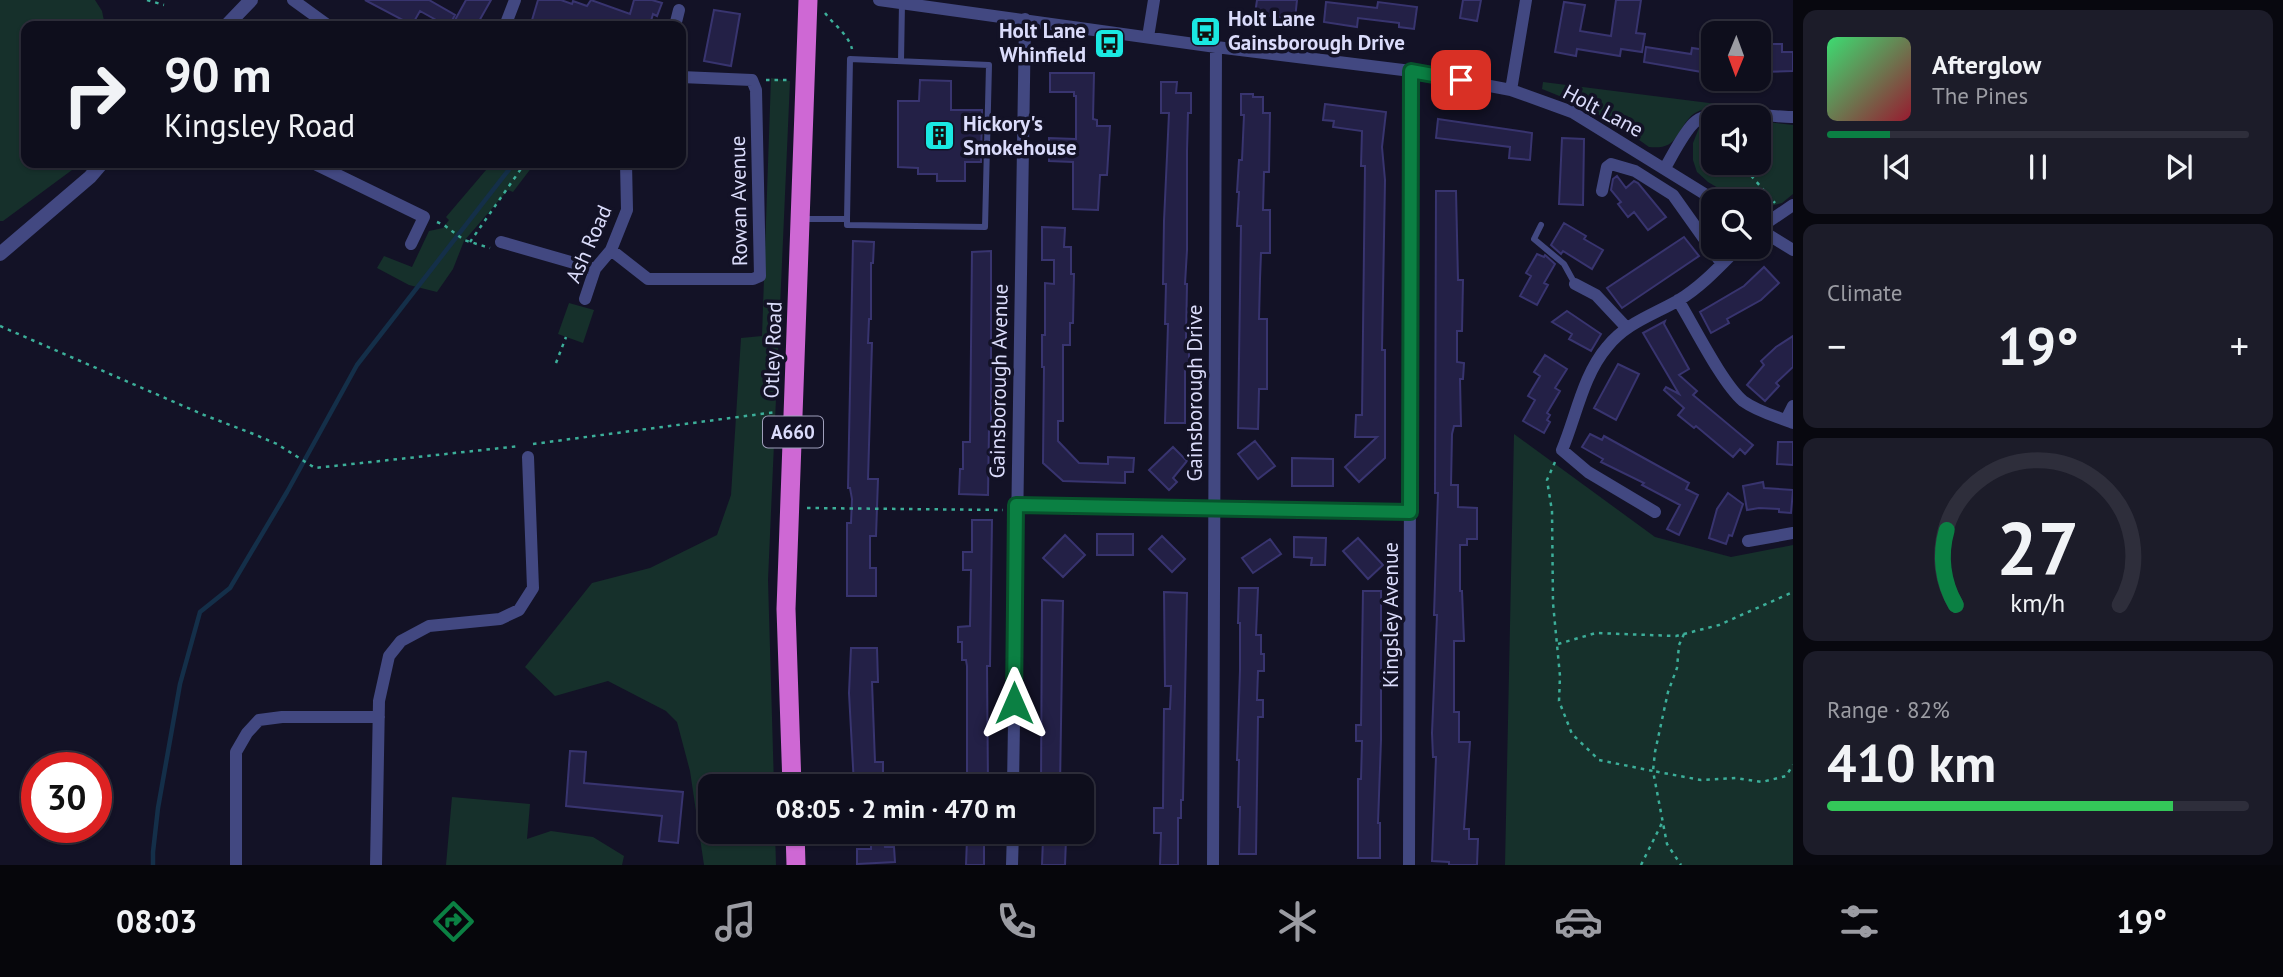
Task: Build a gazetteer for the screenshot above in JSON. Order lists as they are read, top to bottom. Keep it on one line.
{"streets":{"highway":["Otley Road","A660"],"street":["Holt Lane","Rowan Avenue","Ash Road","Gainsborough Avenue","Gainsborough Drive","Kingsley Avenue"]},"crossings":[["Holt Lane","Gainsborough Avenue"],["Holt Lane","Gainsborough Drive"],["Holt Lane","Kingsley Avenue"],["Rowan Avenue","Ash Road"]],"places":{"bus stop":["Holt Lane Gainsborough Drive","Holt Lane Whinfield"],"building":["Hickory's Smokehouse"]},"north":"bottom","page":{"turn":["90 m","Kingsley Road"],"song":["Afterglow","The Pines"],"tile":["Climate",["Range · 82%","410 km"]],"heat":["−","19°","+"],"limit":"30","trip":"08:05 · 2 min · 470 m","tabs":["08:03","19°"],"gauge":["27","km/h"]}}
